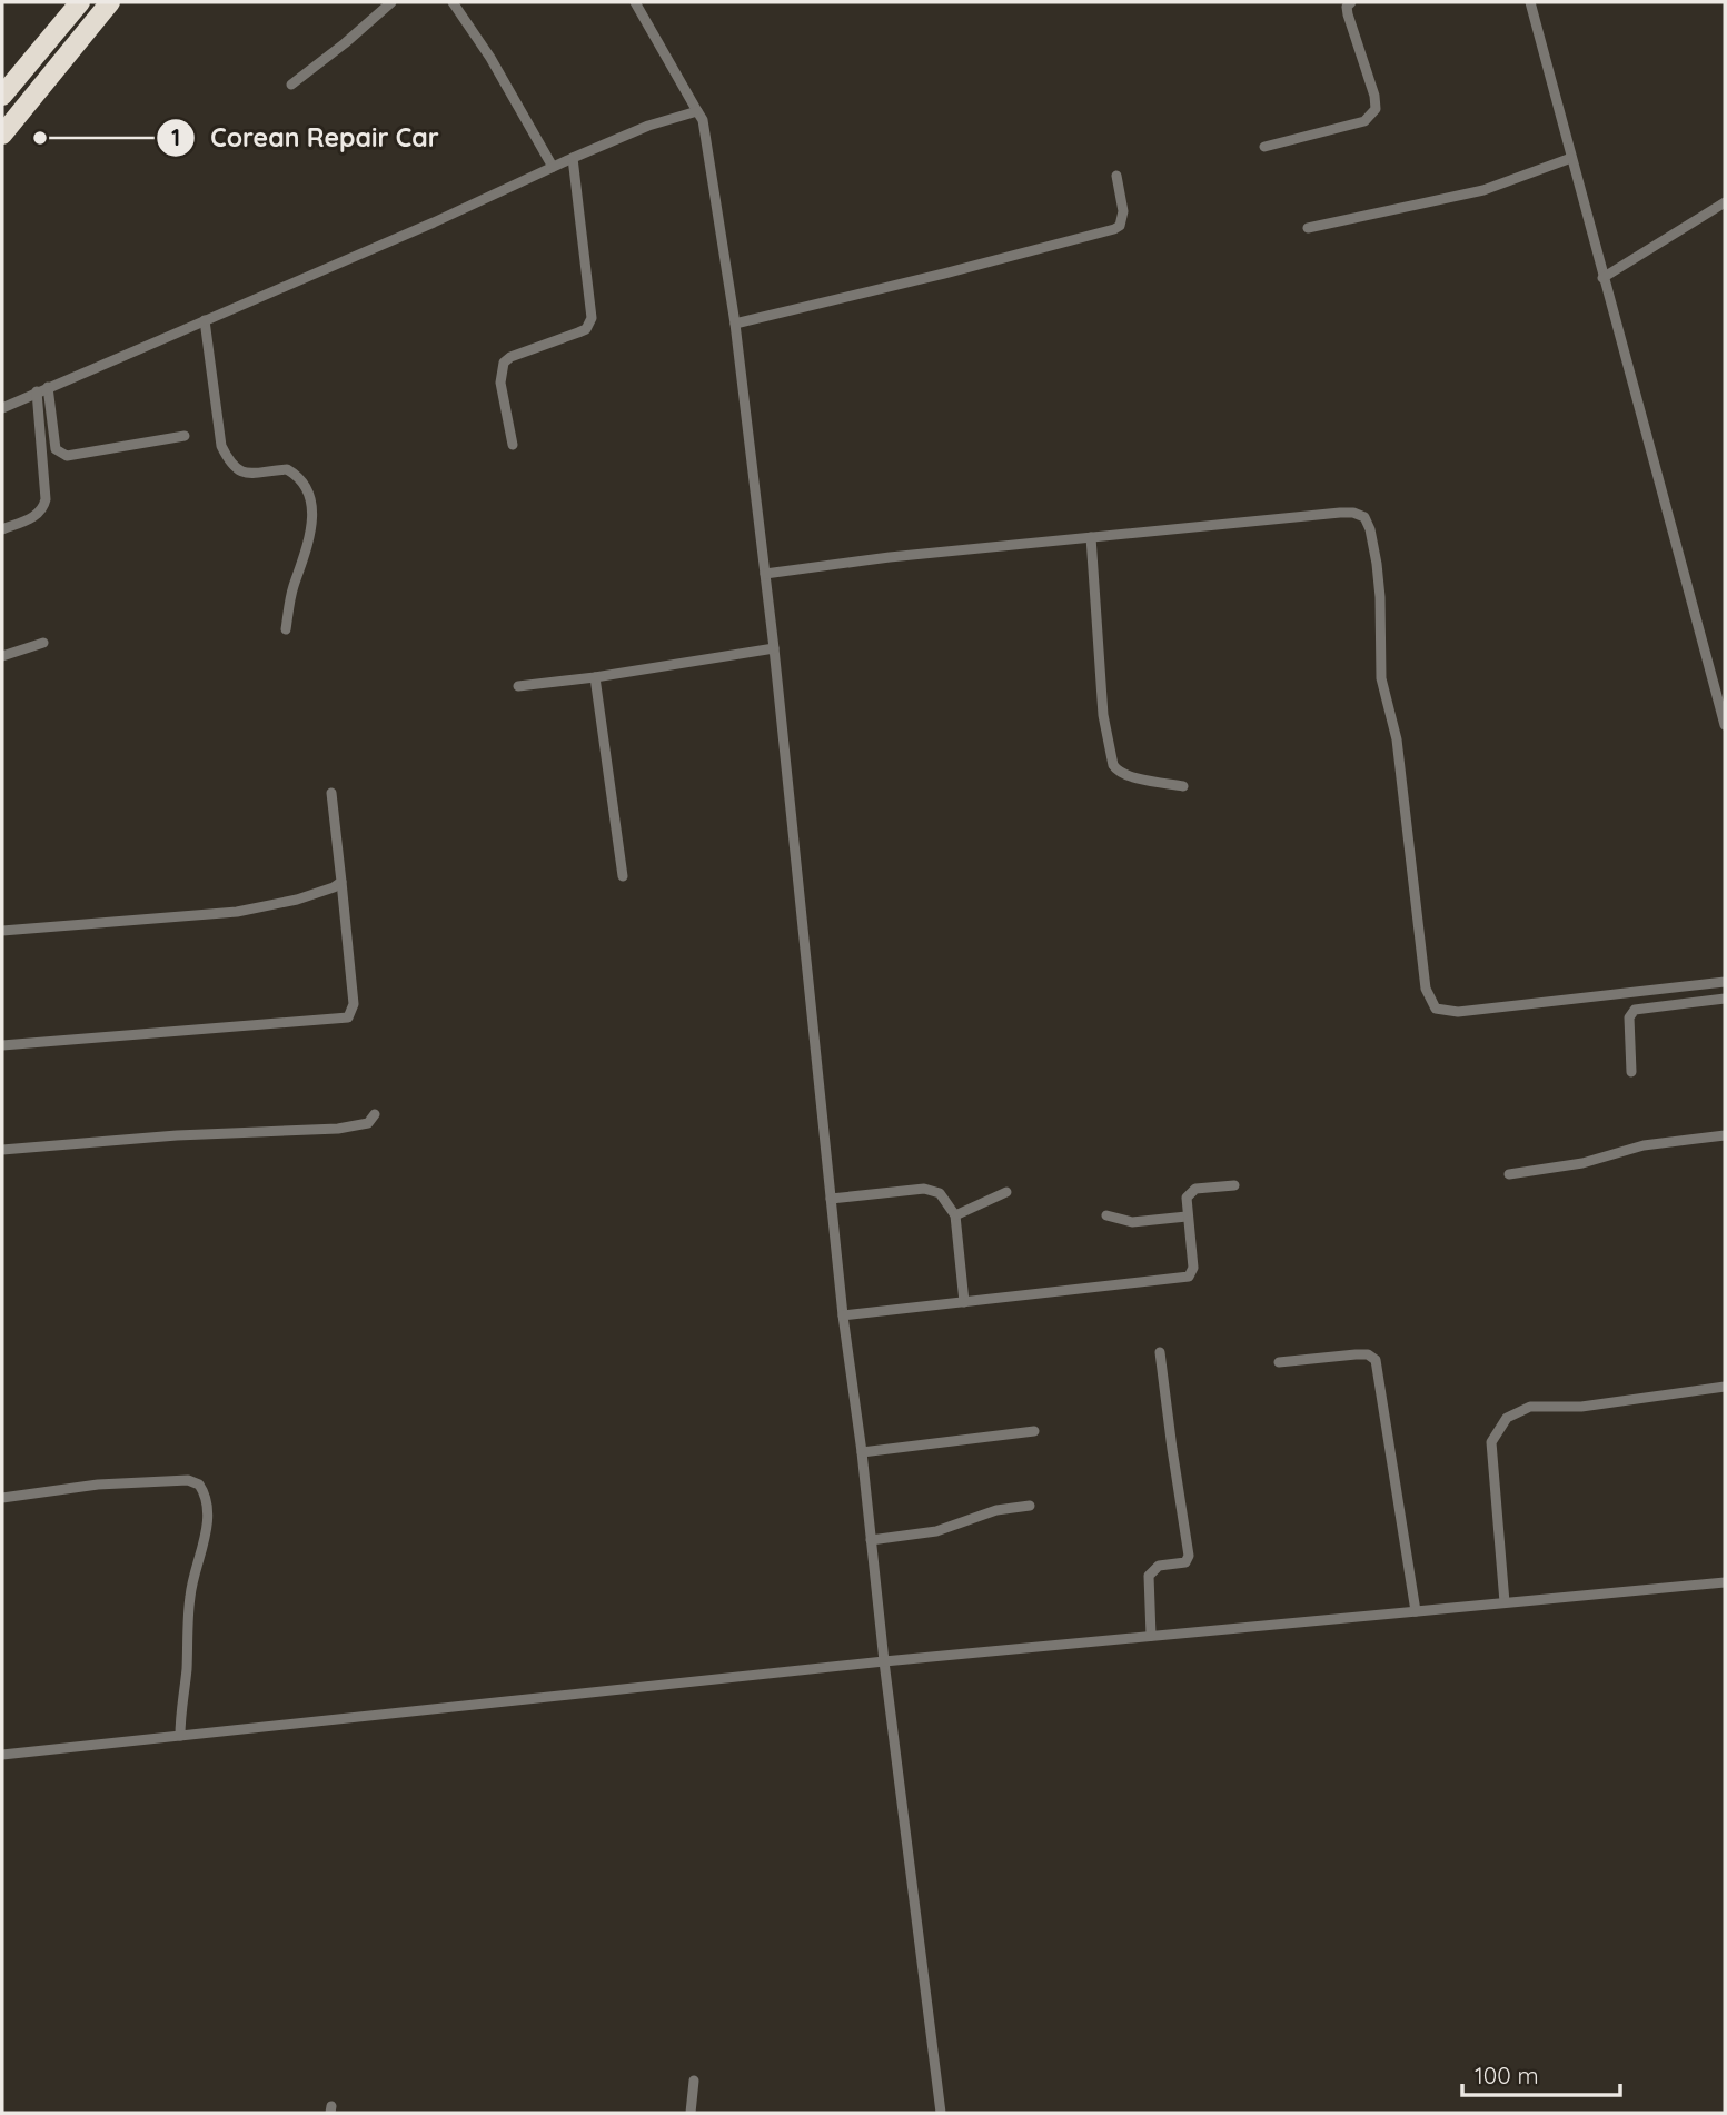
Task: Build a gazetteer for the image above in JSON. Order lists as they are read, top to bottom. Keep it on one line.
{"places":["Corean Repair Car"],"scale_bar":"100 m"}
